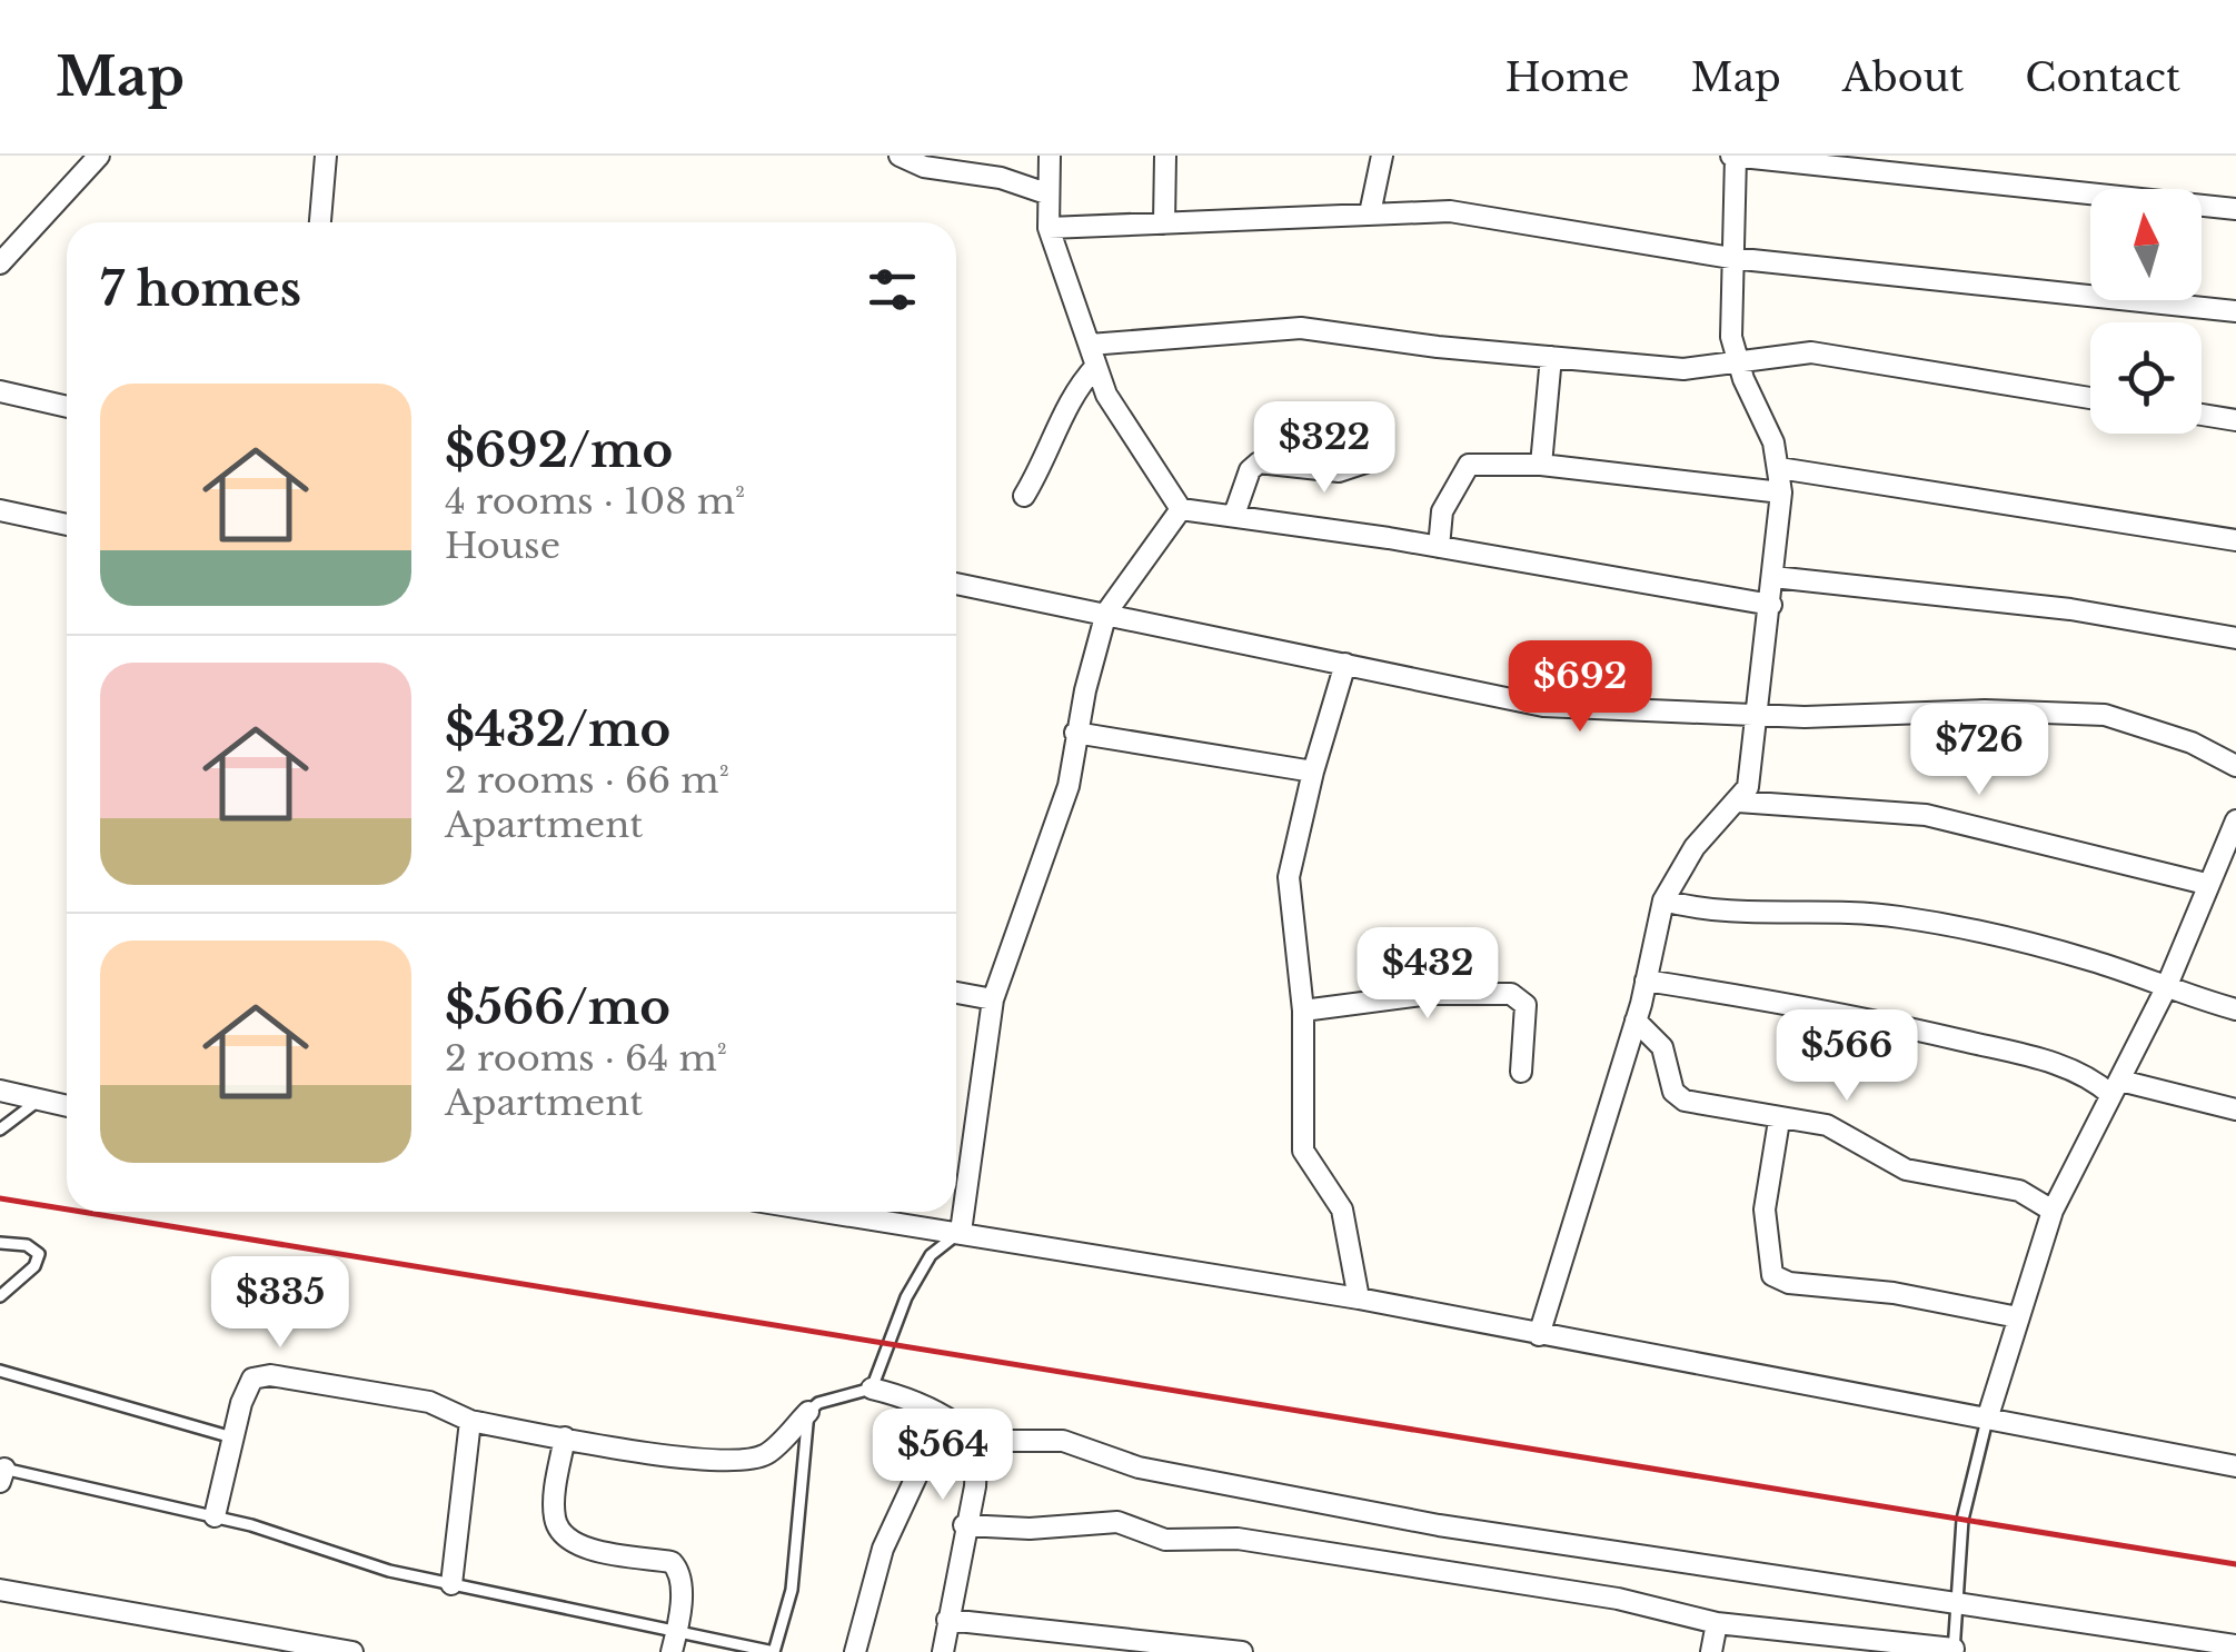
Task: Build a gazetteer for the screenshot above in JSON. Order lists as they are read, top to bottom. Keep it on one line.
{"north":"top","page":{"header":"Map","nav":["Home","Map","About","Contact"],"heading":"7 homes","list":[{"name":"$692/mo","note":"4 rooms · 108 m² · House"},{"name":"$432/mo","note":"2 rooms · 66 m² · Apartment"},{"name":"$566/mo","note":"2 rooms · 64 m² · Apartment"}],"price":["$322","$692","$726","$432","$566","$335","$564"]}}
